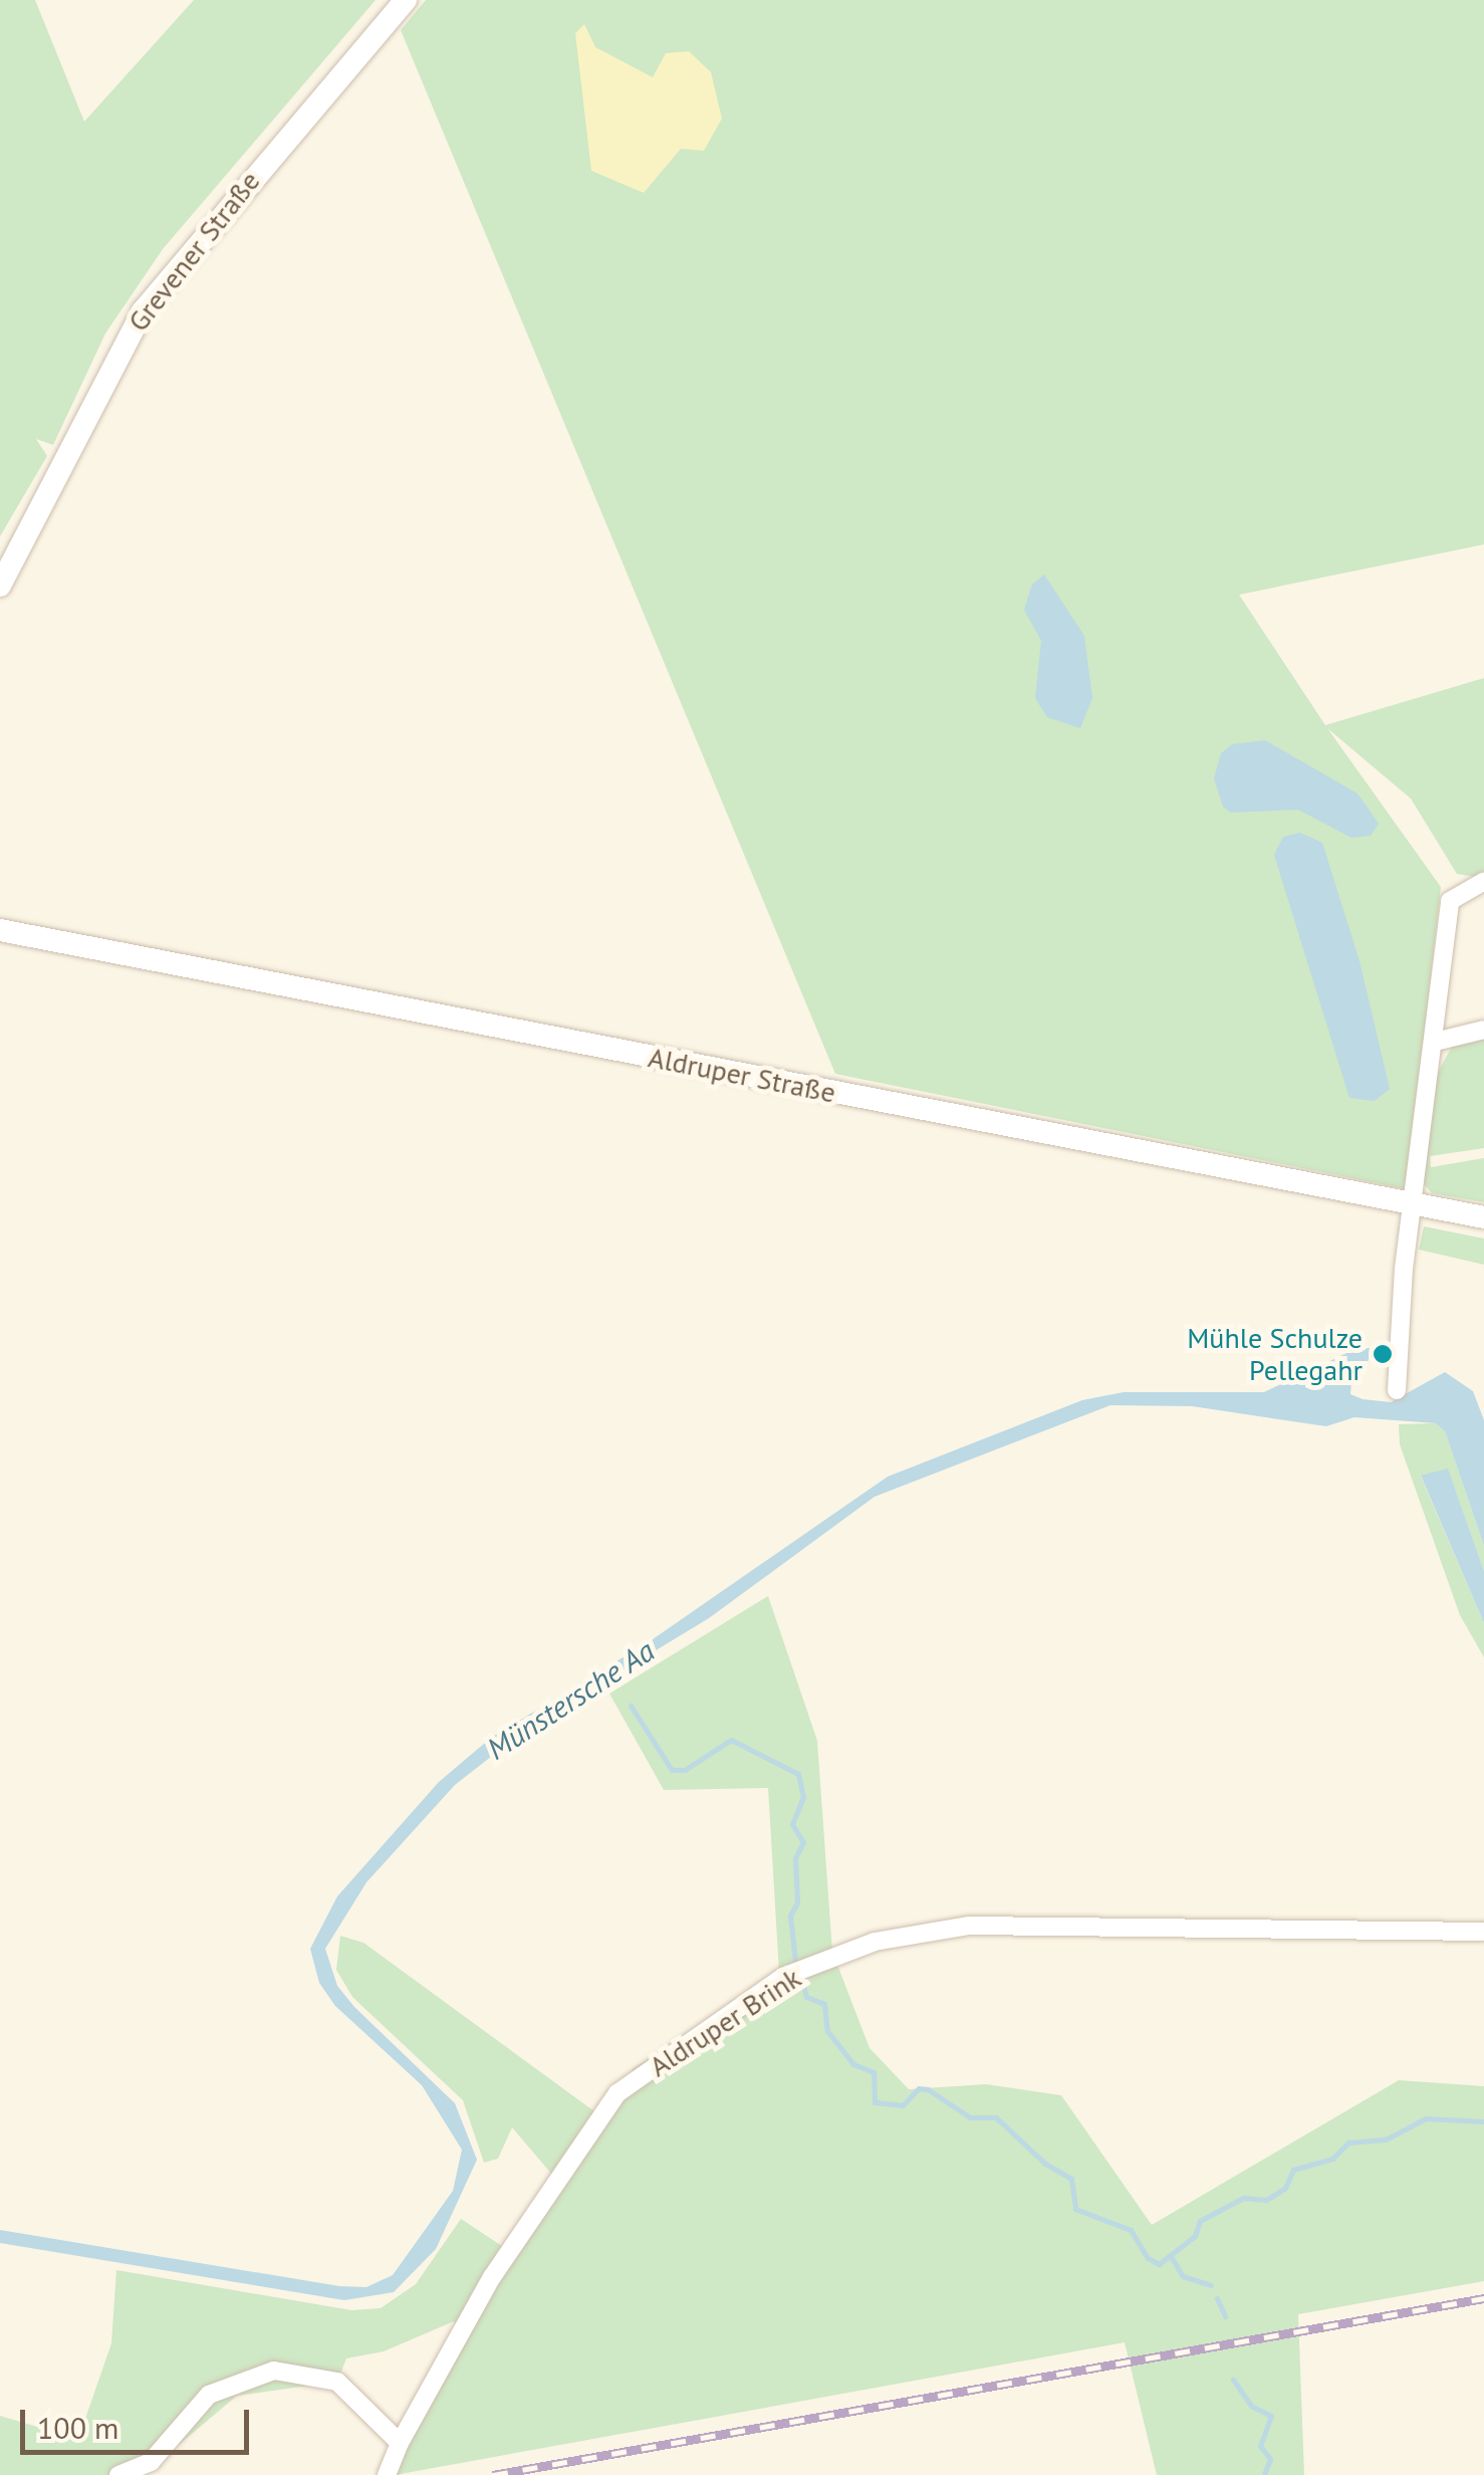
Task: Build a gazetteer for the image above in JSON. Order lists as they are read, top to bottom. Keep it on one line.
{"streets":{"main road":["Grevener Straße","Aldruper Straße"],"street":["Aldruper Brink"]},"water":["Münstersche Aa"],"places":["Mühle Schulze Pellegahr"],"scale_bar":"100 m"}
